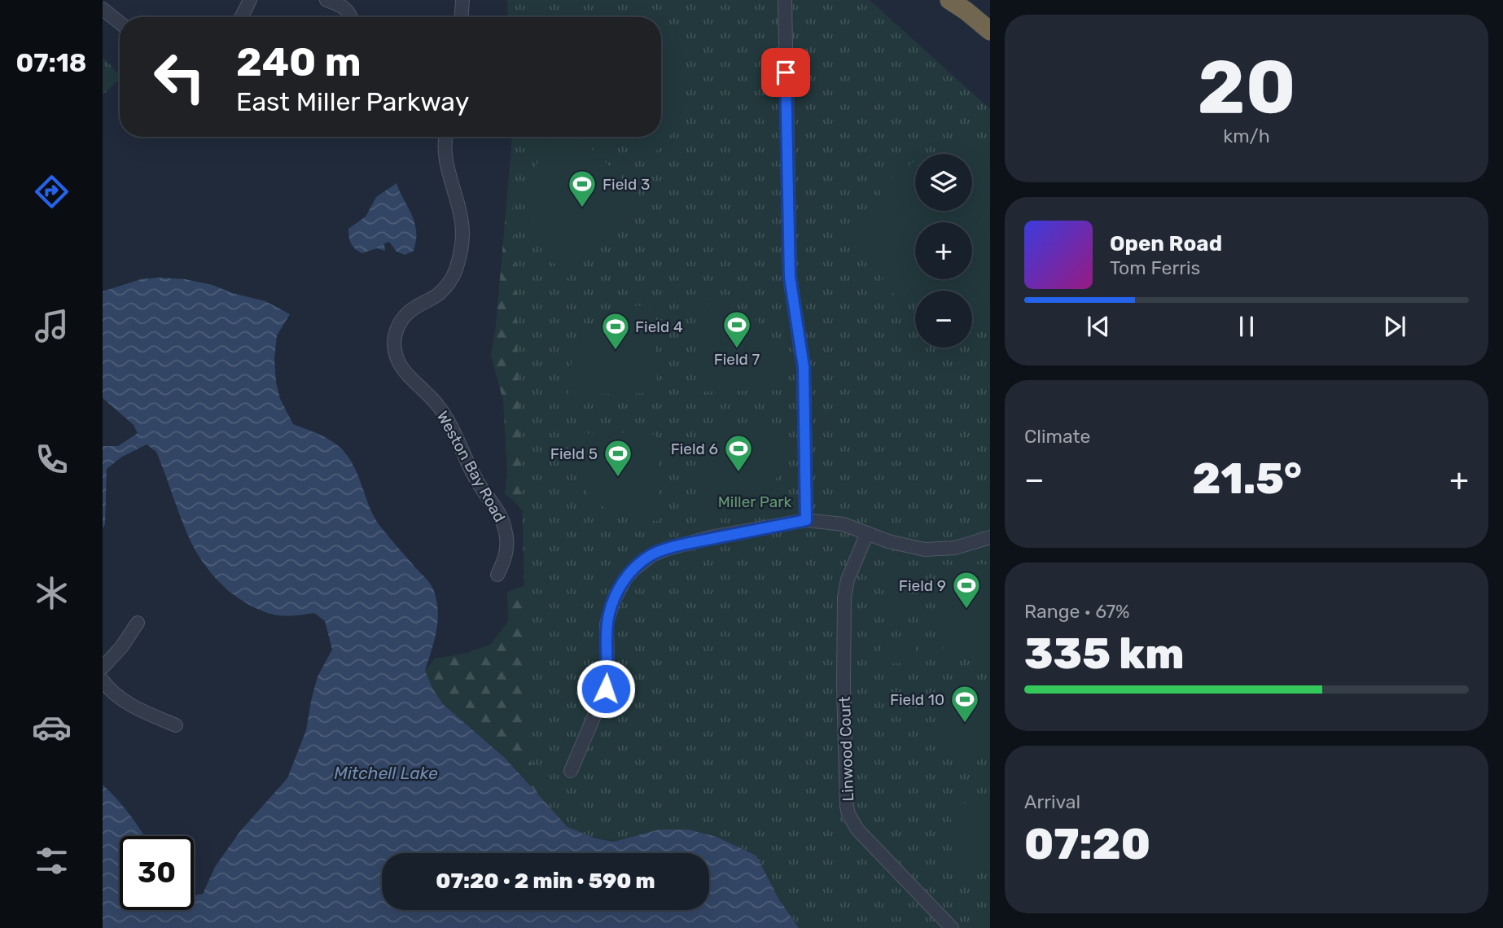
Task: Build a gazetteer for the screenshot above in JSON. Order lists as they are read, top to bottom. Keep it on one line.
{"streets":{"street":["Weston Bay Road","Linwood Court"]},"water":["Mitchell Lake"],"parks":["Miller Park"],"places":{"sports":["Field 3","Field 7","Field 4","Field 6","Field 5","Field 9","Field 10"]},"page":{"tabs":"07:18","tile":[["20","km/h"],"Climate",["Range · 67%","335 km"],["Arrival","07:20"]],"turn":["240 m","East Miller Parkway"],"map_buttons":["+","−"],"song":["Open Road","Tom Ferris"],"heat":["−","21.5°","+"],"limit":"30","trip":"07:20 · 2 min · 590 m"}}
